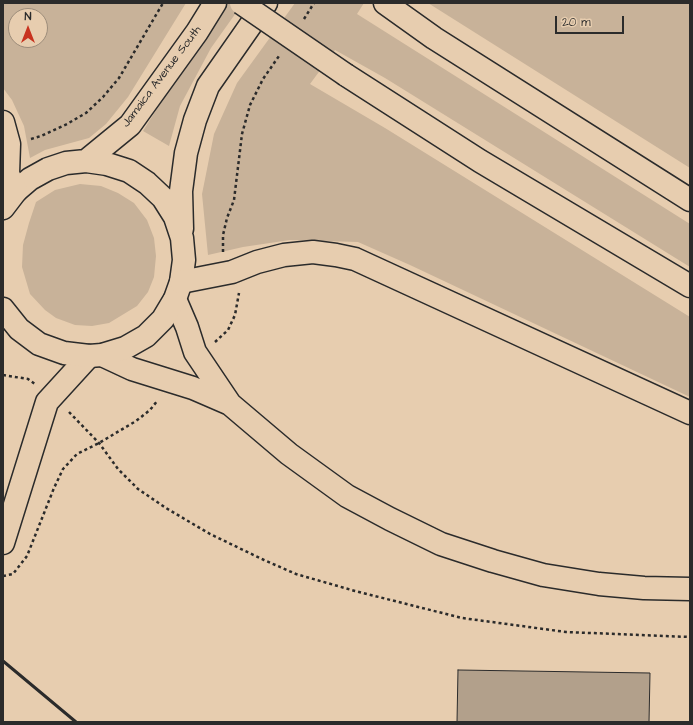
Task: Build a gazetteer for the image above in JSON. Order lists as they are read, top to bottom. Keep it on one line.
{"streets":{"main road":["Jamaica Avenue South"]},"scale_bar":"20 m","north":"top"}
